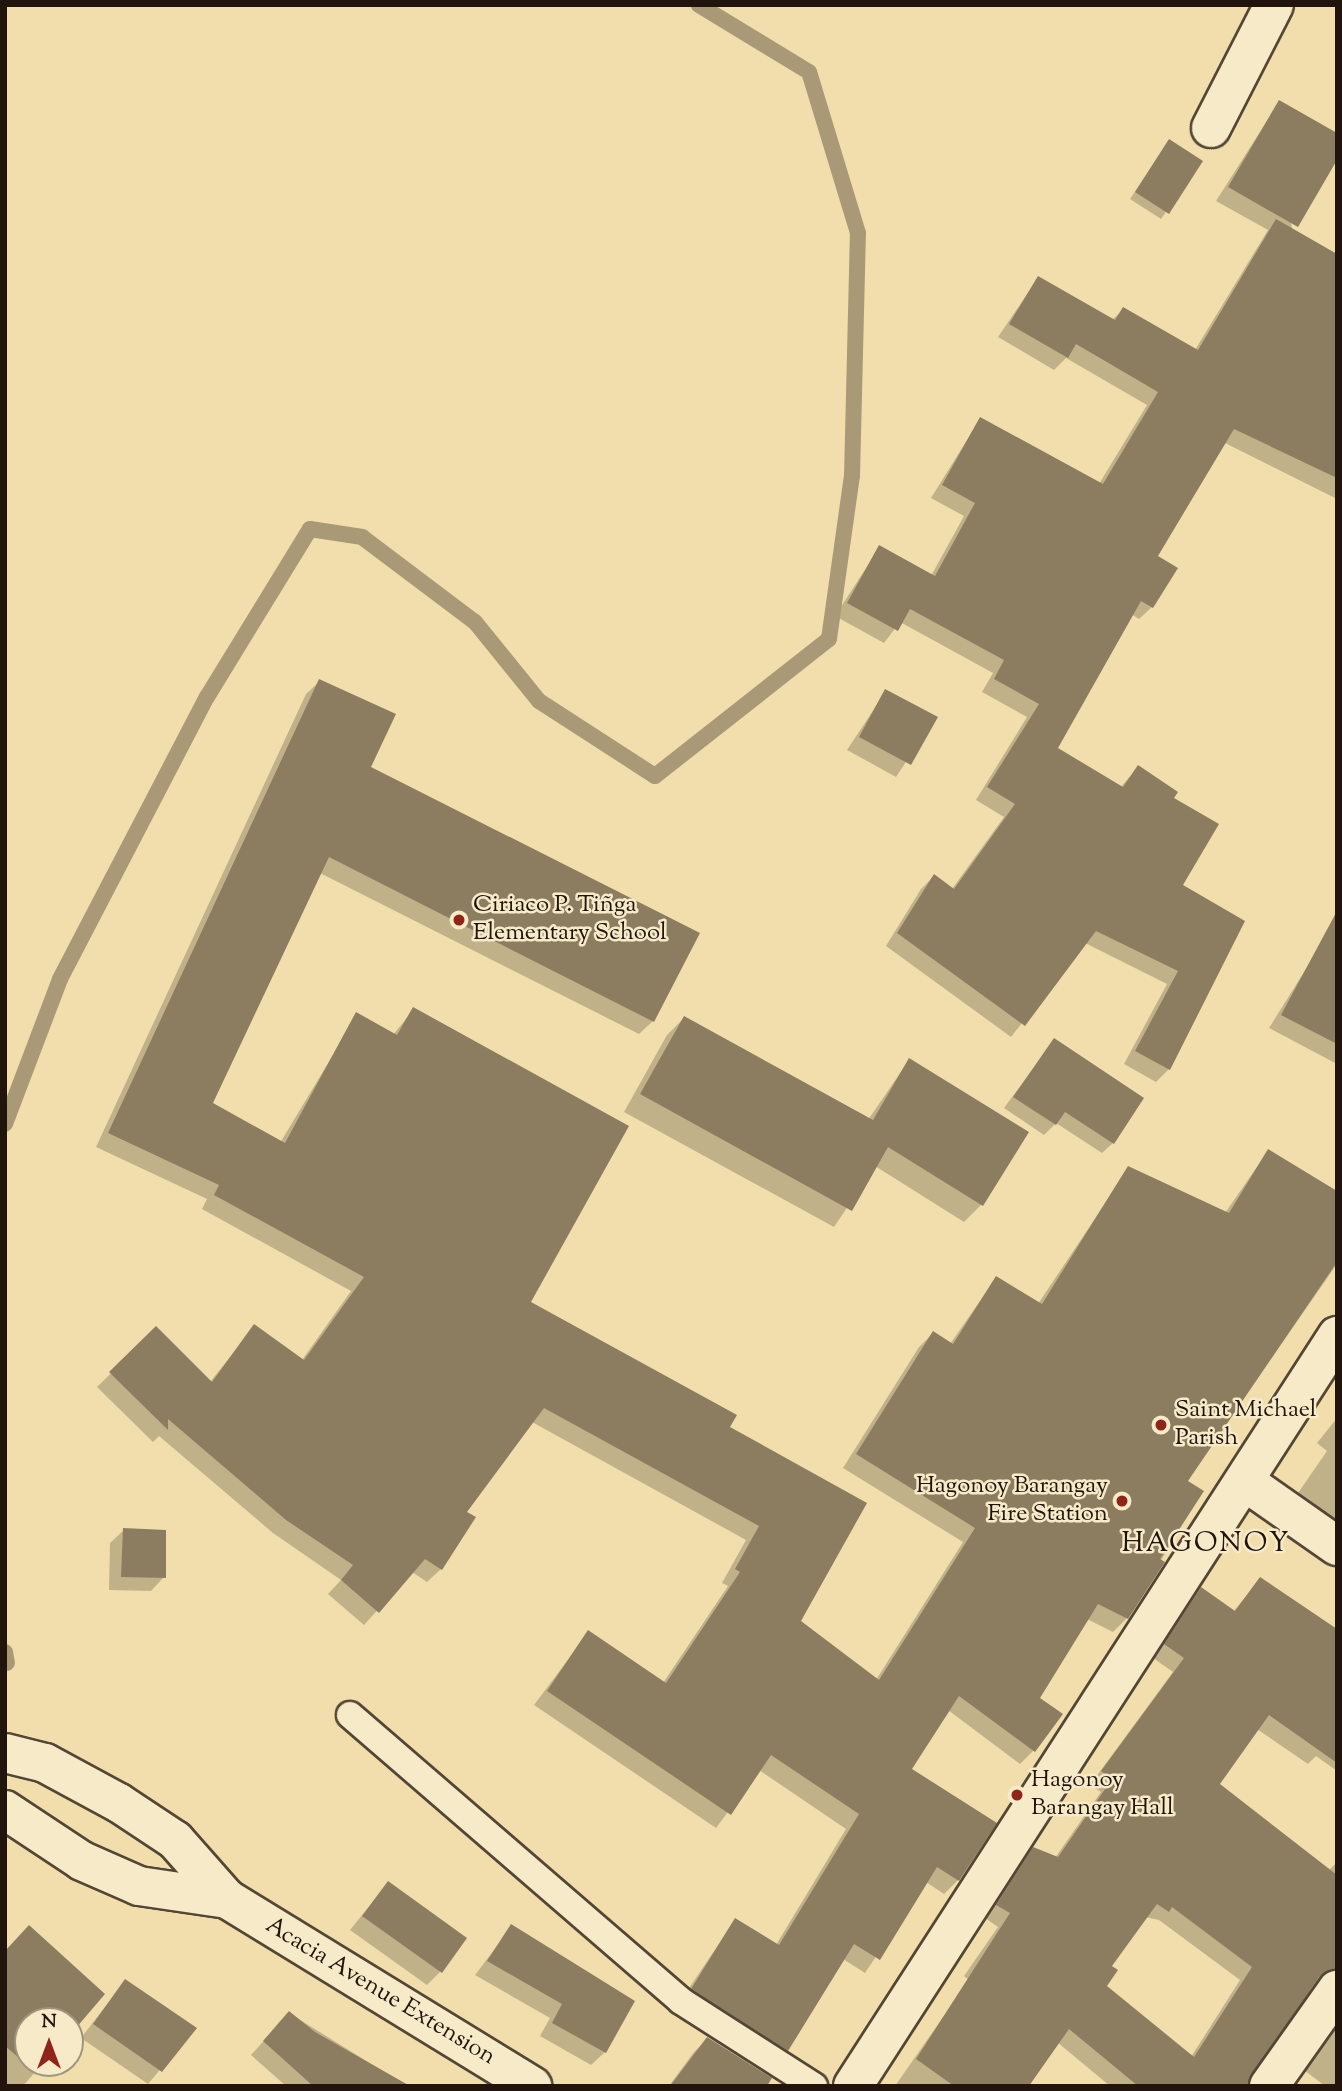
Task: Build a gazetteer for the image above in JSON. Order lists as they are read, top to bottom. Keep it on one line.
{"streets":{"street":["Acacia Avenue Extension"]},"districts":["HAGONOY"],"places":["Ciriaco P. Tiñga Elementary School","Saint Michael Parish","Hagonoy Barangay Fire Station","Hagonoy Barangay Hall"],"north":"top"}
